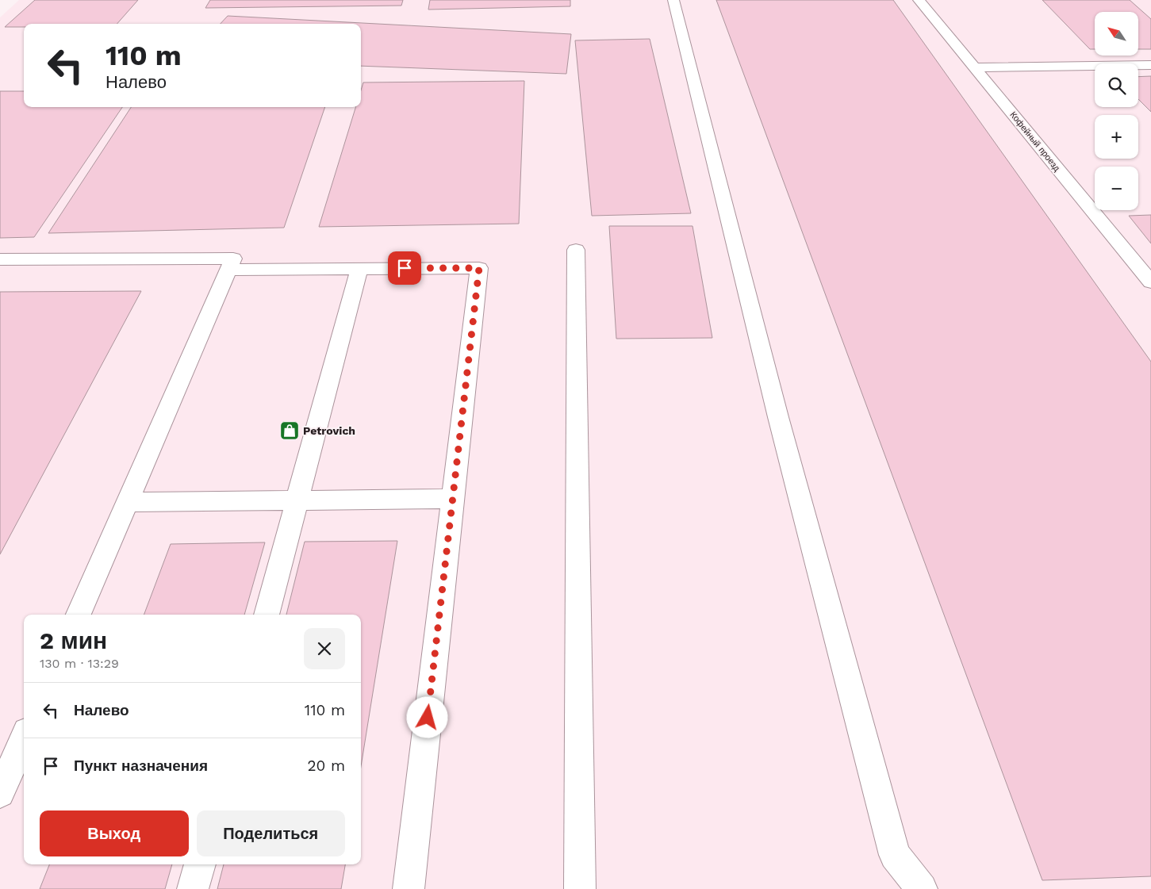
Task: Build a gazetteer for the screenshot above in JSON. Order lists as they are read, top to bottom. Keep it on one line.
{"streets":{"street":["Кофейный проезд"]},"places":{"shop":["Petrovich"]},"north":"top left","page":{"map_buttons":["+","−"],"turn":["110 m","Налево"],"heading":["2 мин","130 m · 13:29"],"list":[{"name":"Налево","value":"110 m"},{"name":"Пункт назначения","value":"20 m"}],"buttons":["Выход","Поделиться"]}}
